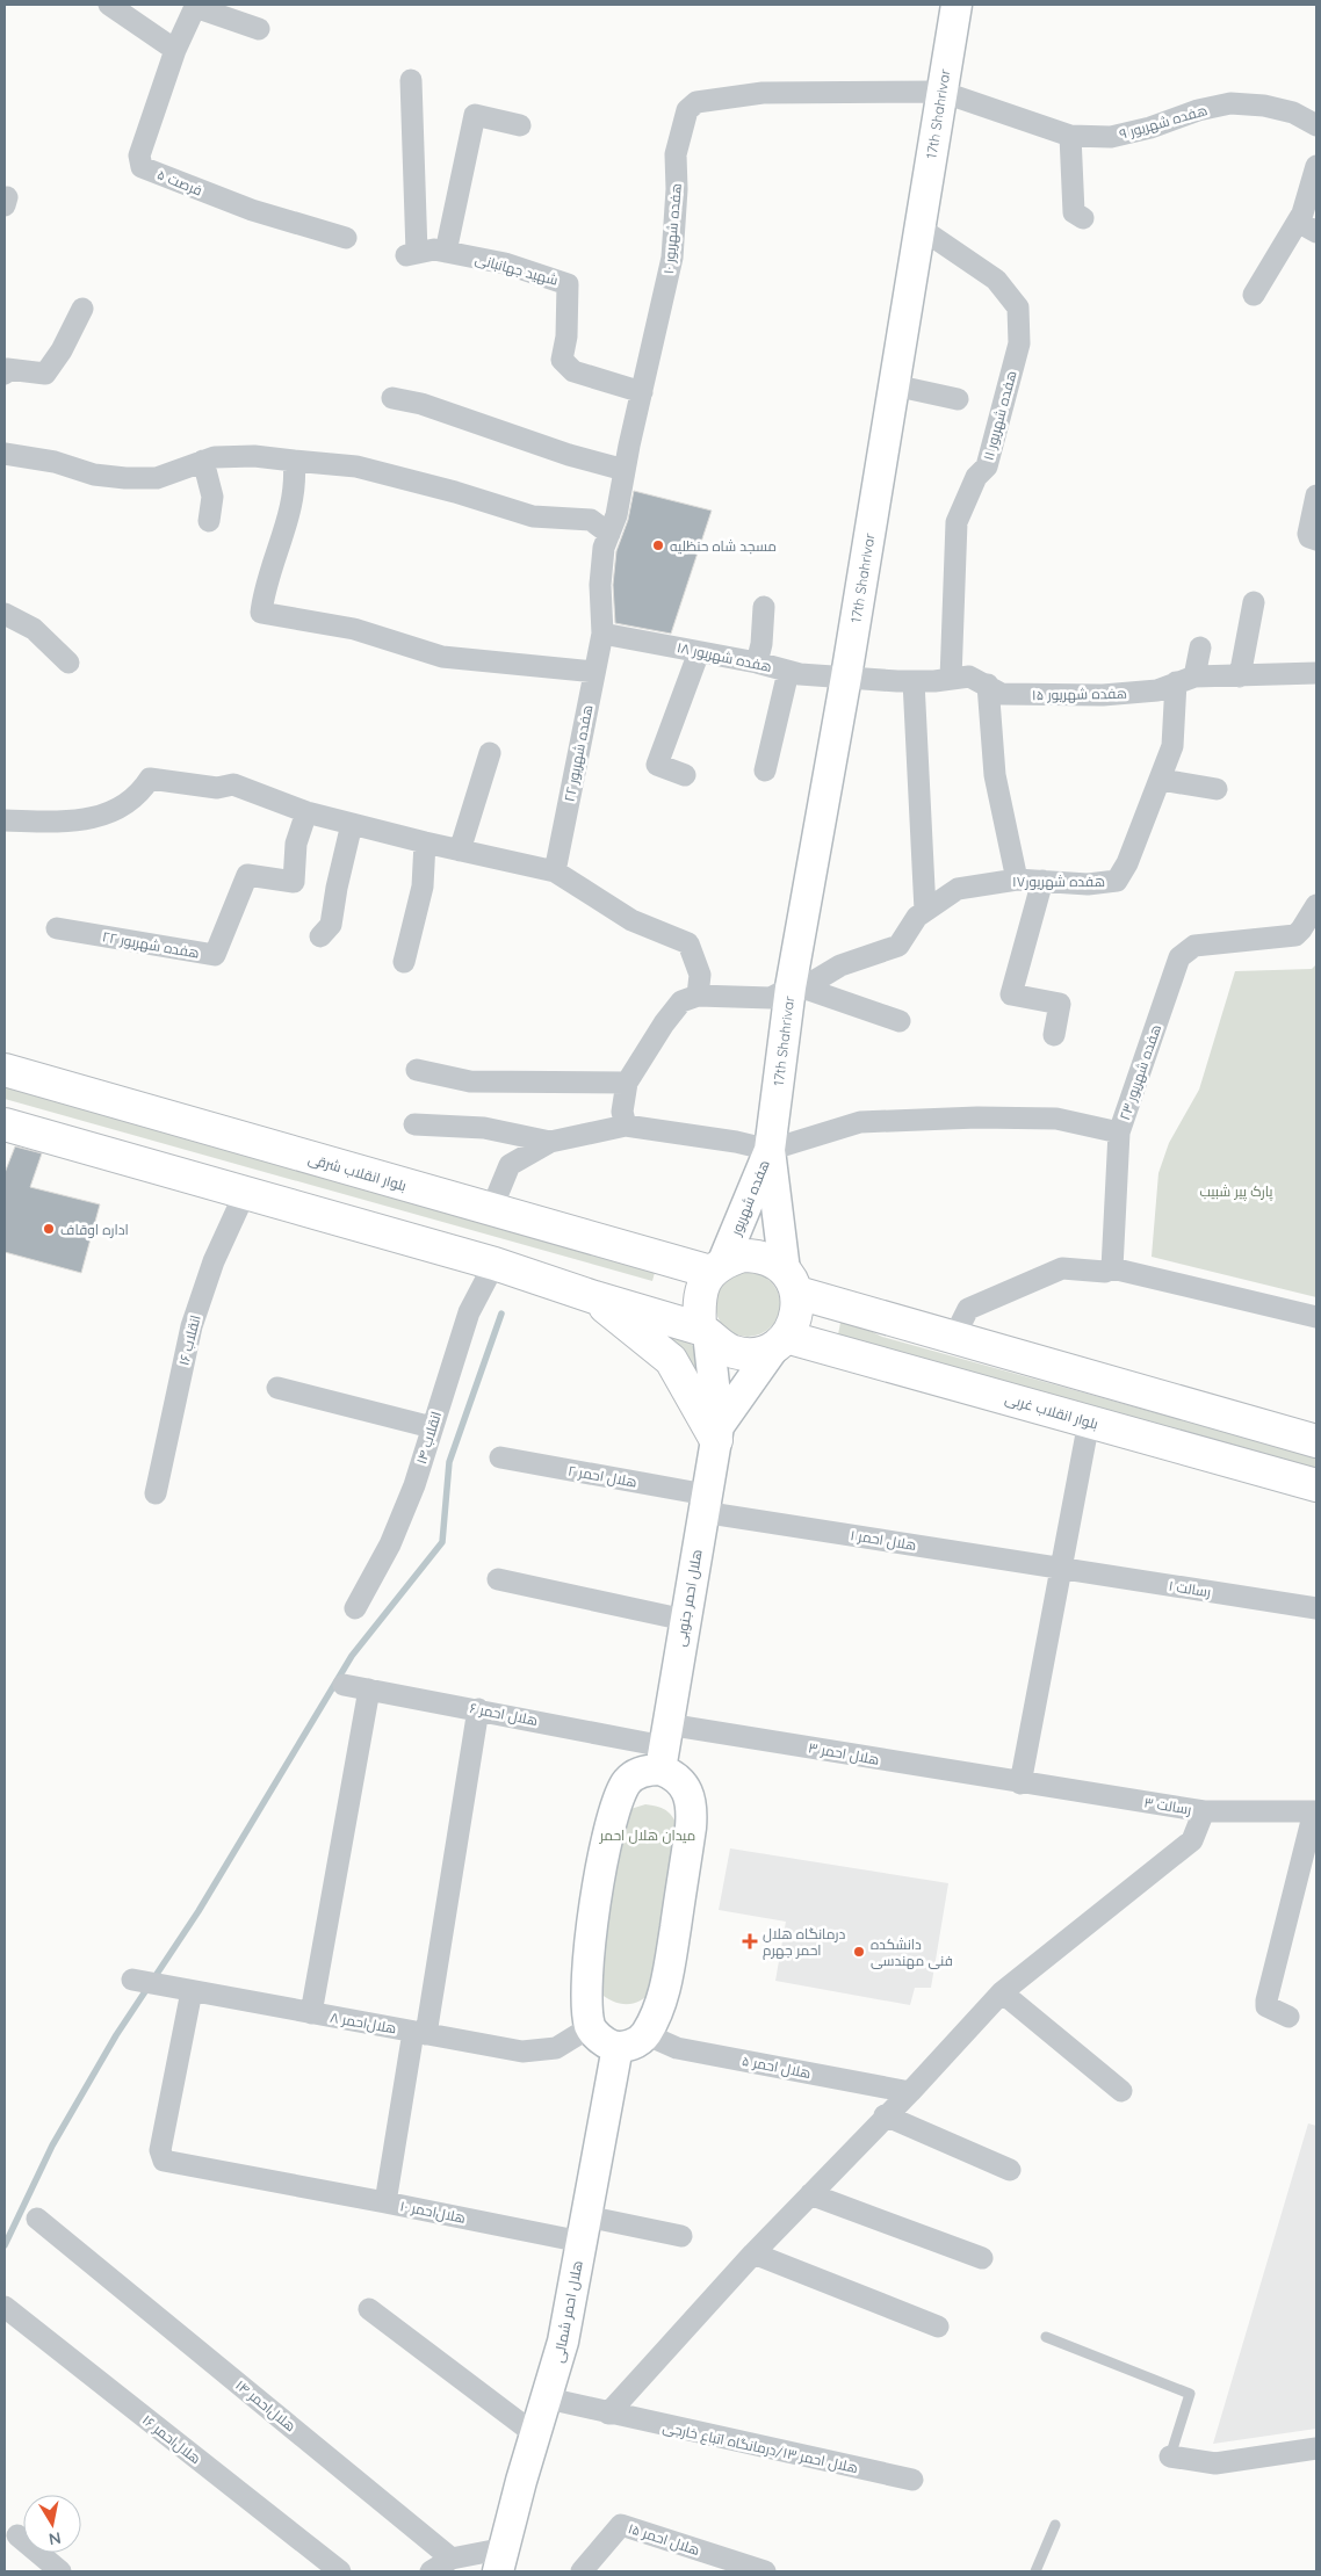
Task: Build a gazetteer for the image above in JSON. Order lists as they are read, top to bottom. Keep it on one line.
{"streets":{"main road":["17th Shahrivar","بلوار انقلاب شرقی","هفده شهریور","بلوار انقلاب غربی","هلال احمر جنوبی","هلال احمر شمالی"],"street":["هفده شهریور ۹","فرصت ۵","هفده شهریور ۱۰","شهید جهانبانی","هفده شهریور ۱۱","هفده شهریور ۱۸","هفده شهریور ۱۵","هفده شهریور ۲۲","هفده شهریور۱۷","هفده شهریور ۲۳","انقلاب ۱۶","انقلاب ۱۴","هلال احمر ۲","هلال احمر ۱","رسالت ۱","هلال احمر ۶","هلال احمر ۳","رسالت ۳","هلال‌احمر ۸","هلال احمر ۵","هلال‌احمر ۱۰","هلال‌احمر ۱۴","هلال‌احمر ۱۶","هلال احمر ۱۳/درمانگاه اتباع خارجی","هلال احمر ۱۵"]},"crossings":[["17th Shahrivar","هفده شهریور ۹"],["17th Shahrivar","هفده شهریور ۱۰"],["17th Shahrivar","هفده شهریور ۱۱"],["17th Shahrivar","هفده شهریور ۱۸"],["17th Shahrivar","هفده شهریور ۱۵"],["17th Shahrivar","هفده شهریور۱۷"],["17th Shahrivar","هفده شهریور ۲۳"],["17th Shahrivar","هفده شهریور"],["هفده شهریور ۹","هفده شهریور ۱۰"],["هفده شهریور ۱۰","شهید جهانبانی"],["هفده شهریور ۱۰","هفده شهریور ۱۸"],["هفده شهریور ۱۰","هفده شهریور ۲۲"],["هفده شهریور ۱۱","هفده شهریور ۱۵"],["هفده شهریور ۱۸","هفده شهریور ۱۵"],["هفده شهریور ۱۸","هفده شهریور ۲۲"],["هفده شهریور ۱۵","هفده شهریور۱۷"],["هفده شهریور ۲۳","هفده شهریور"],["بلوار انقلاب شرقی","هفده شهریور"],["بلوار انقلاب شرقی","بلوار انقلاب غربی"],["بلوار انقلاب شرقی","هلال احمر جنوبی"],["هفده شهریور","بلوار انقلاب غربی"],["هفده شهریور","هلال احمر جنوبی"],["بلوار انقلاب غربی","هلال احمر جنوبی"],["هلال احمر ۲","هلال احمر ۱"],["هلال احمر ۲","هلال احمر جنوبی"],["هلال احمر ۱","رسالت ۱"],["هلال احمر ۱","هلال احمر جنوبی"],["هلال احمر جنوبی","هلال احمر ۶"],["هلال احمر جنوبی","هلال احمر ۳"],["هلال احمر ۶","هلال احمر ۳"],["هلال احمر ۶","هلال‌احمر ۱۰"],["هلال احمر ۳","رسالت ۳"],["هلال‌احمر ۸","هلال‌احمر ۱۰"],["هلال‌احمر ۱۰","هلال احمر شمالی"],["هلال احمر شمالی","هلال احمر ۱۳/درمانگاه اتباع خارجی"]],"parks":["پارک پیر شبیب","میدان هلال احمر"],"places":{"other":["مسجد شاه حنظلیه","اداره اوقاف","دانشکده فنی مهندسی"],"health":["درمانگاه هلال احمر جهرم"]},"north":"bottom"}
